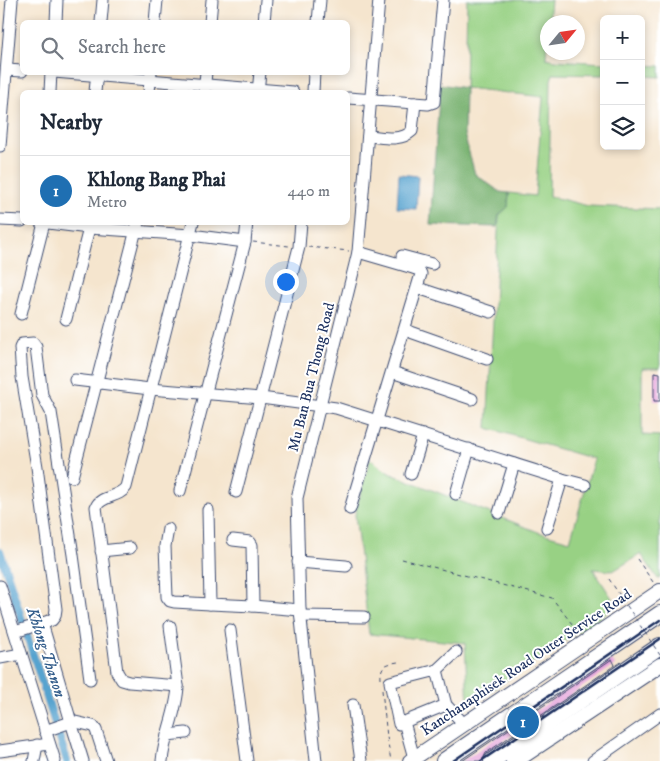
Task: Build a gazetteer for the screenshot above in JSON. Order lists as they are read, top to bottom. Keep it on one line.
{"streets":{"main road":["Kanchanaphisek Road Outer Service Road"],"street":["Mu Ban Bua Thong Road"]},"water":["Khlong Thanon"],"north":"top right","page":{"map_buttons":["+","−"],"search":"Search here","heading":"Nearby","list":[{"mark":"1","name":"Khlong Bang Phai","note":"Metro","value":"440 m"}],"pins":"1"}}
